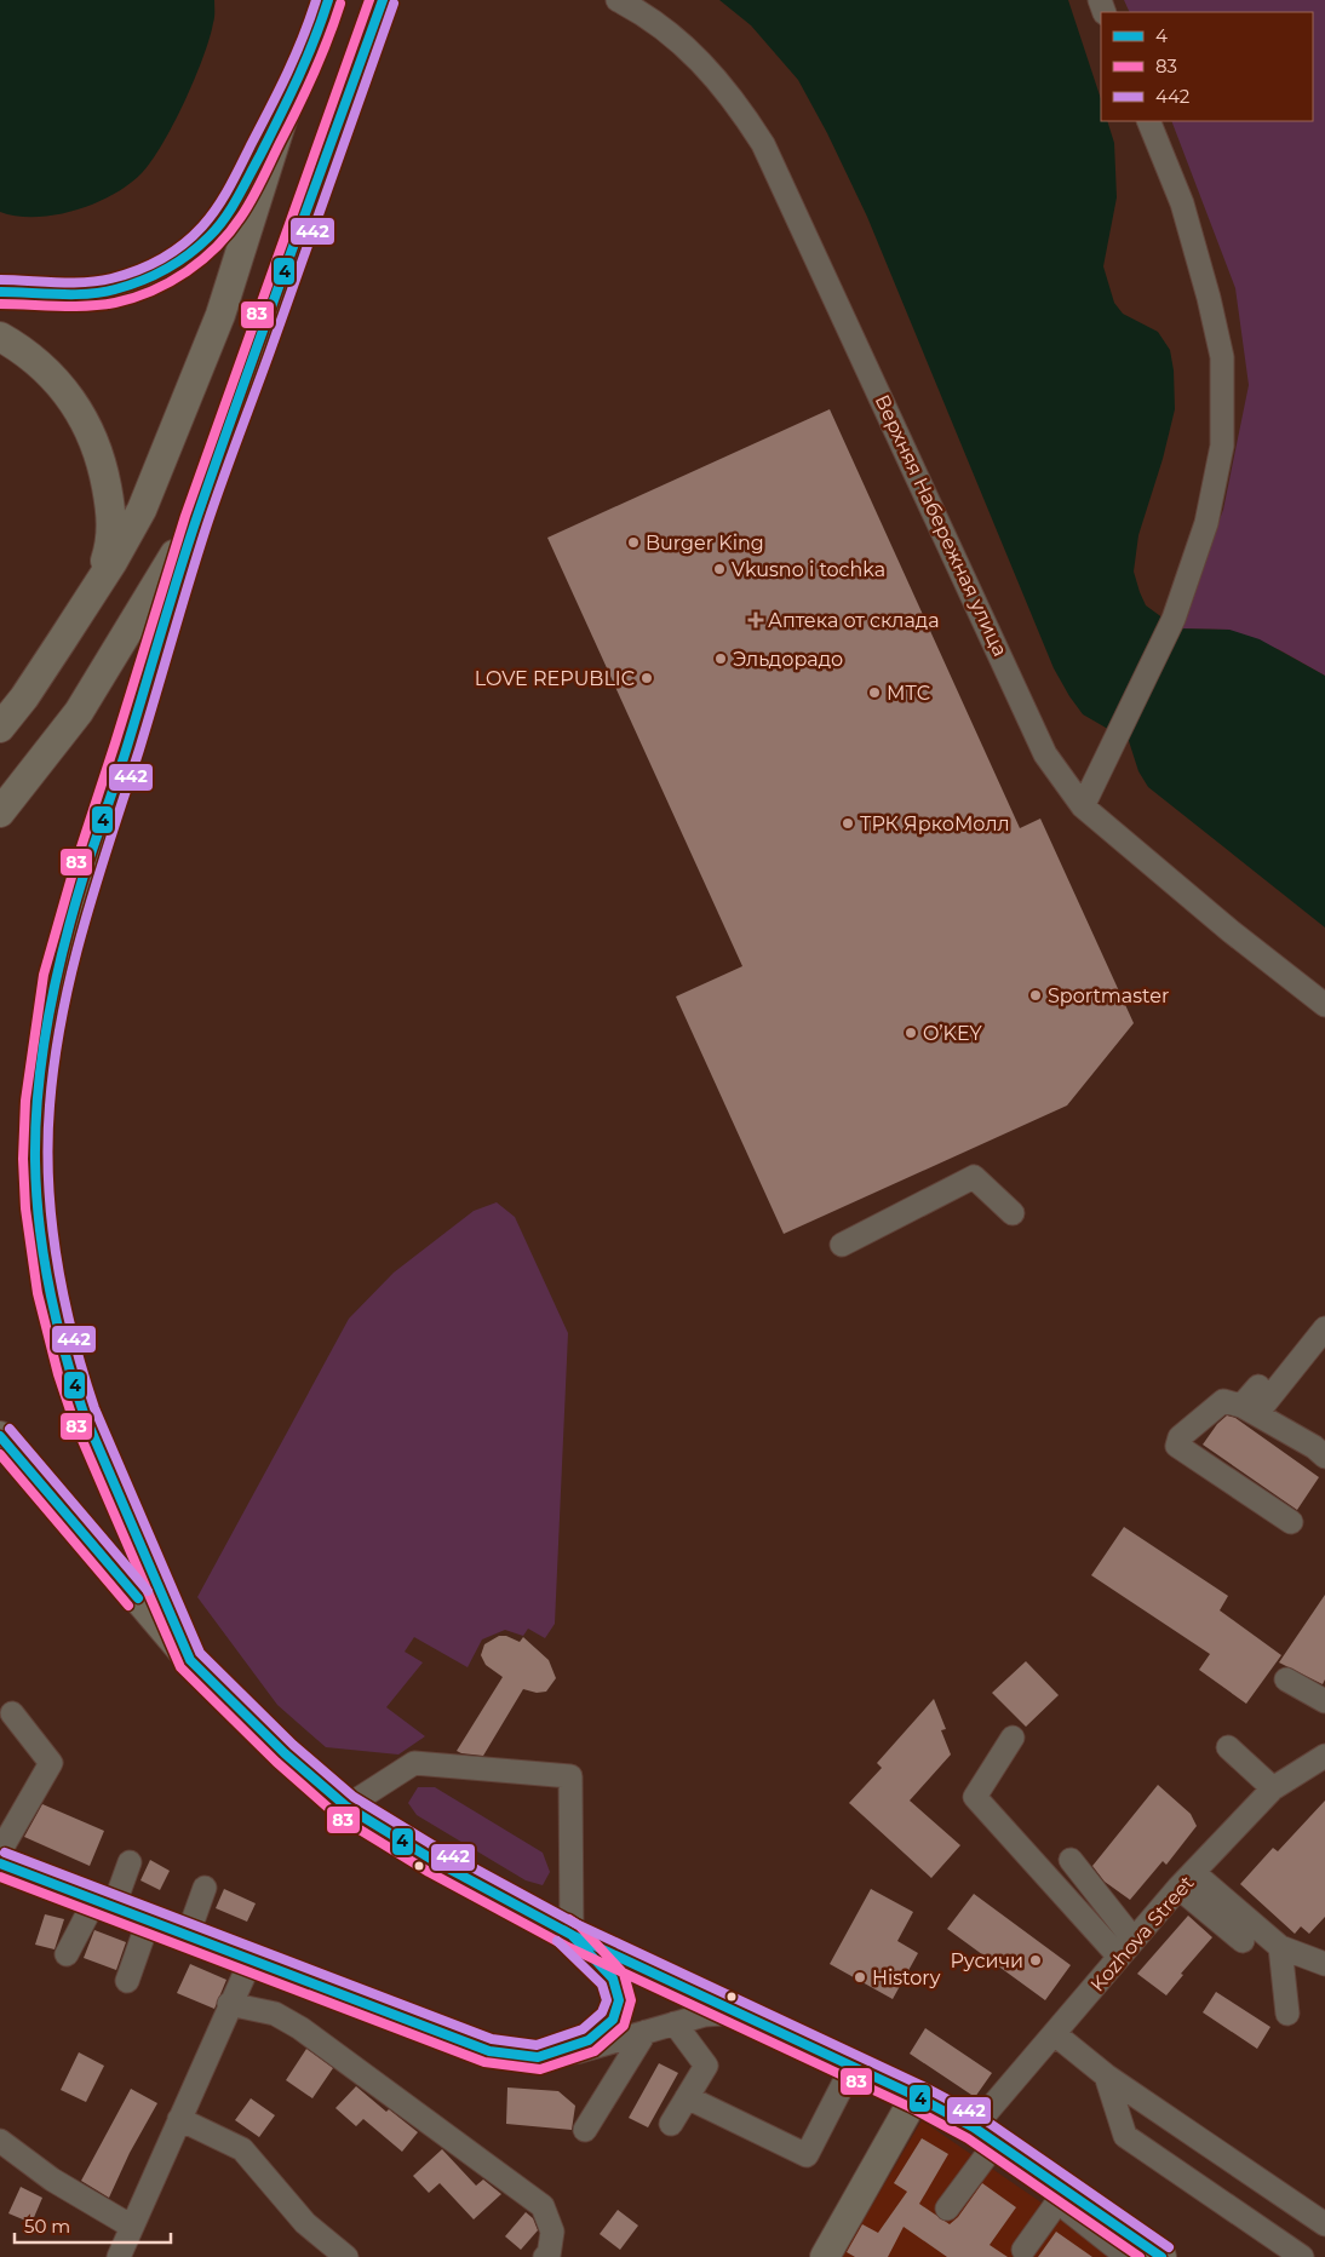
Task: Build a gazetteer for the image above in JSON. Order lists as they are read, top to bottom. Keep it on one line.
{"streets":{"street":["Верхняя Набережная улица","Kozhova Street"]},"places":{"other":["Burger King","Vkusno i tochka","Эльдорадо","LOVE REPUBLIC","МТС","ТРК ЯркоМолл","Sportmaster","O’KEY","Русичи","History"],"health":["Аптека от склада"]},"lines":["transit line 4","transit line 83","transit line 442"],"legend":["4","83","442"],"scale_bar":"50 m"}
